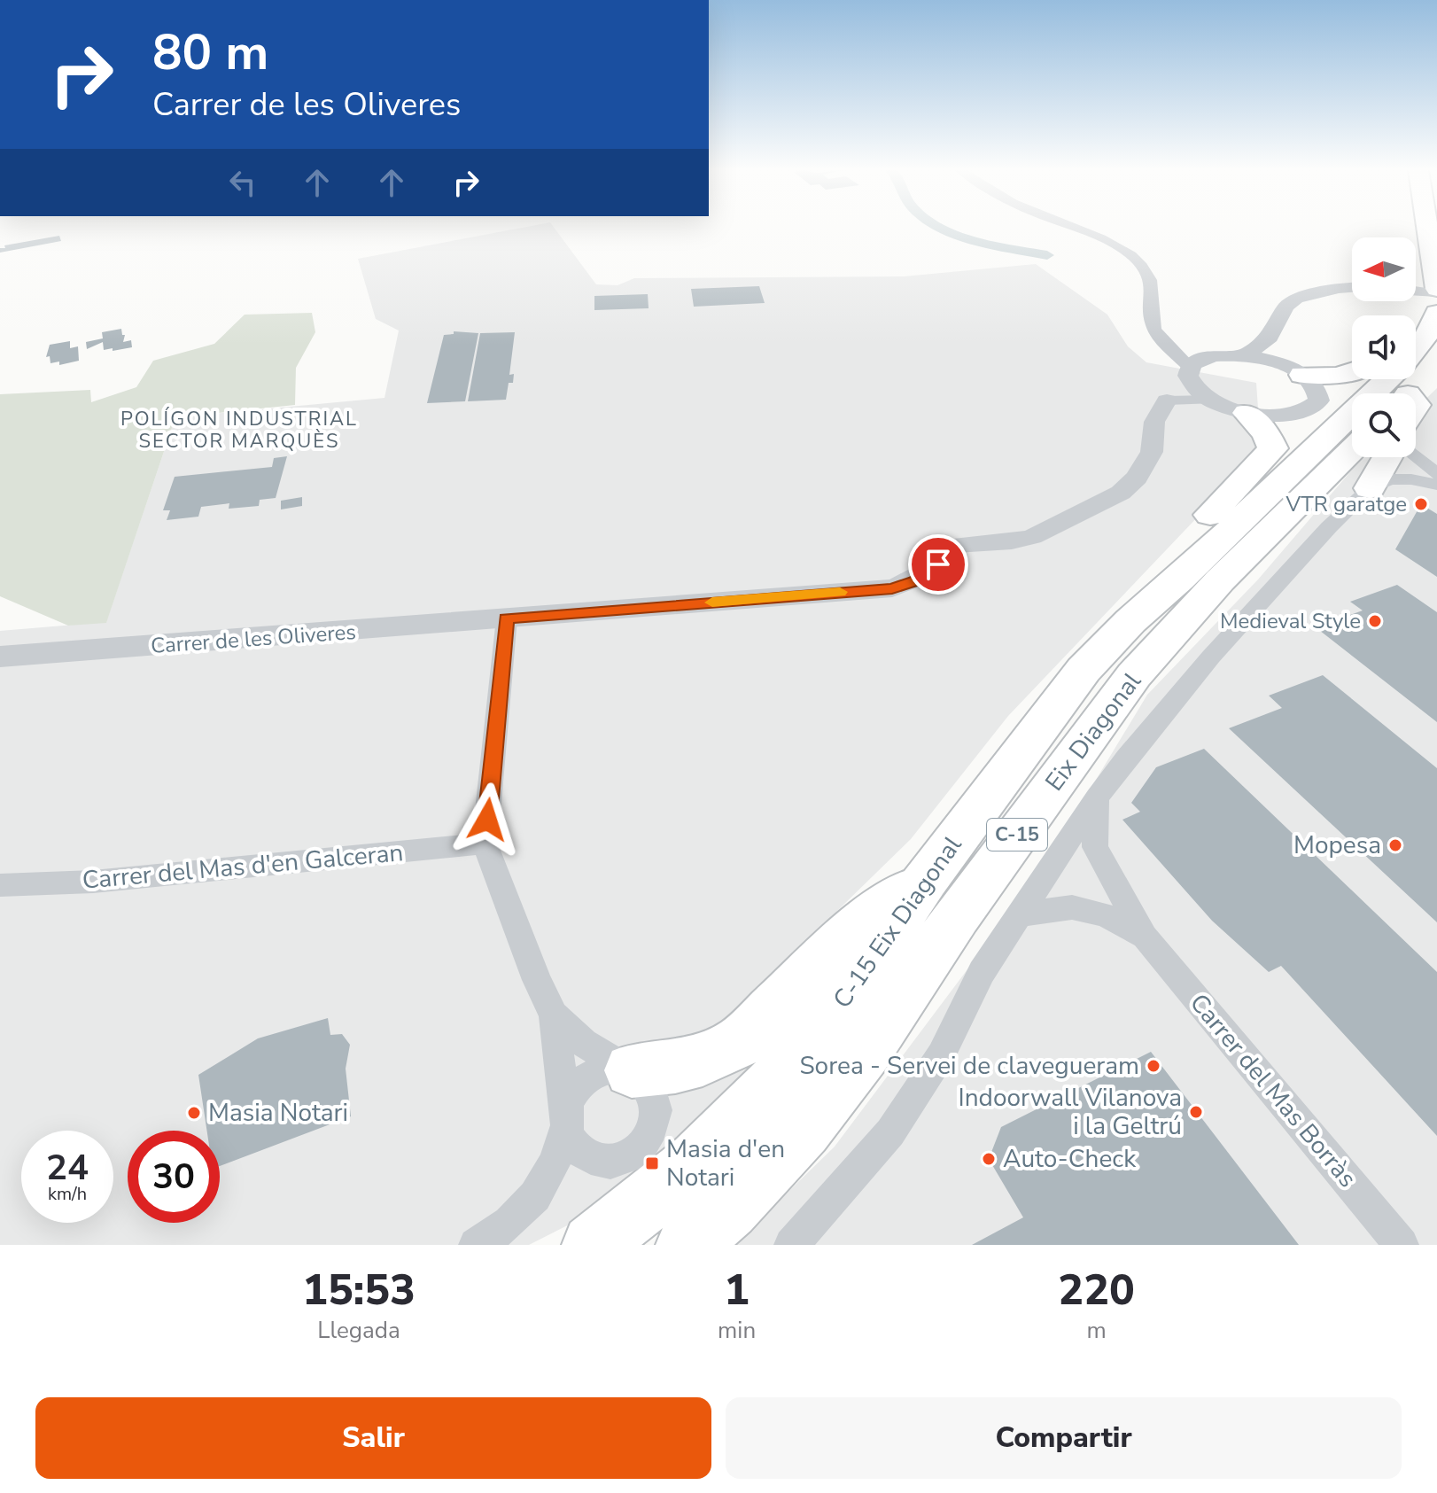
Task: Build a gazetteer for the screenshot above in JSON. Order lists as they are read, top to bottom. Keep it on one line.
{"streets":{"highway":["Eix Diagonal","C-15","C-15 Eix Diagonal"],"street":["Carrer de les Oliveres","Carrer del Mas d'en Galceran","Carrer del Mas Borràs"]},"crossings":[["C-15","C-15 Eix Diagonal"]],"districts":["POLÍGON INDUSTRIAL SECTOR MARQUÈS"],"places":{"other":["VTR garatge","Medieval Style","Mopesa","Sorea - Servei de clavegueram","Indoorwall Vilanova i la Geltrú","Masia Notari","Auto-Check"],"transit":["Masia d'en Notari"]},"north":"left","page":{"turn":["80 m","Carrer de les Oliveres"],"speed":"24 km/h","limit":"30","eta":["15:53","Llegada","1","min","220","m"],"buttons":["Salir","Compartir"]}}
